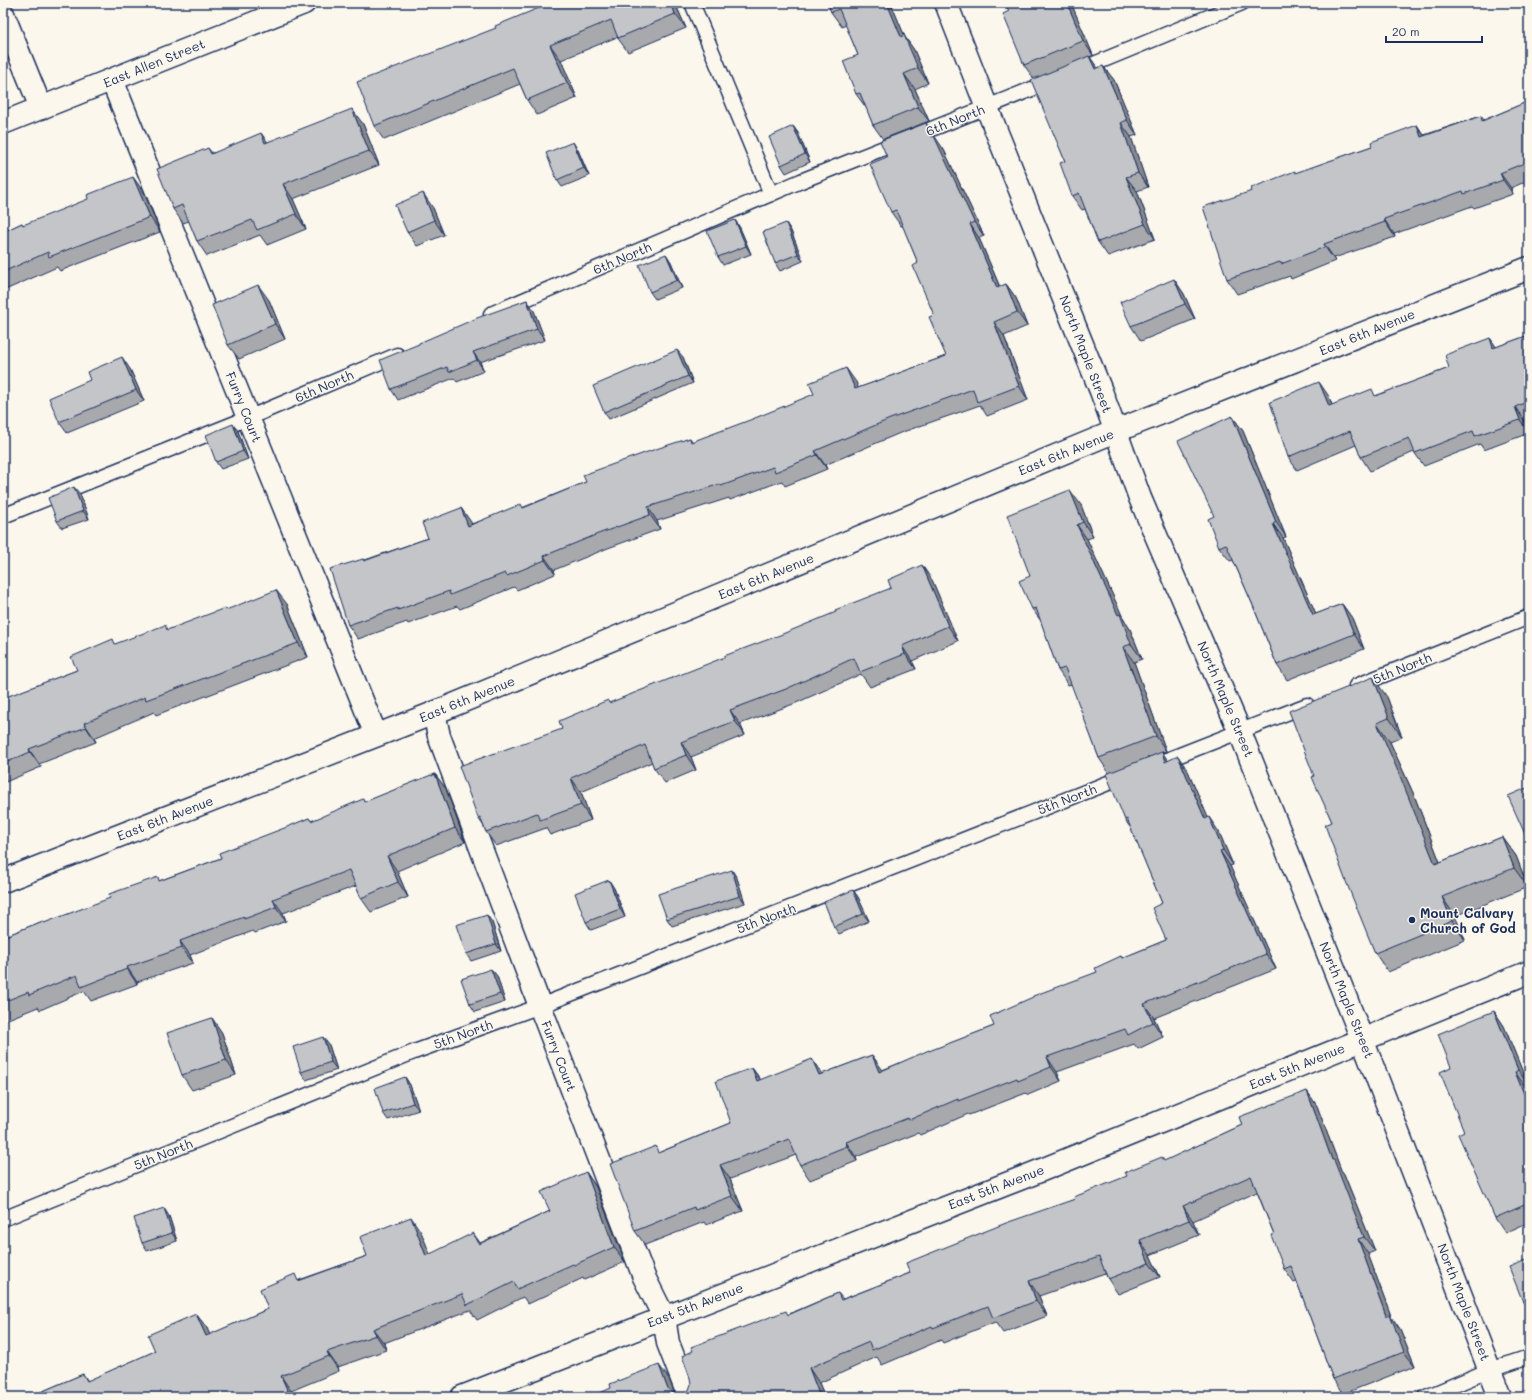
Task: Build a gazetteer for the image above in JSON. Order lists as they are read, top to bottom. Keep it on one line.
{"streets":{"street":["East Allen Street","East 6th Avenue","North Maple Street","Furry Court","East 5th Avenue"],"lane":["6th North","5th North"]},"crossings":[["East Allen Street","Furry Court"],["6th North","North Maple Street"],["6th North","Furry Court"],["East 6th Avenue","North Maple Street"],["East 6th Avenue","Furry Court"],["North Maple Street","5th North"],["North Maple Street","East 5th Avenue"],["Furry Court","5th North"],["Furry Court","East 5th Avenue"]],"places":["Mount Calvary Church of God"],"scale_bar":"20 m"}
